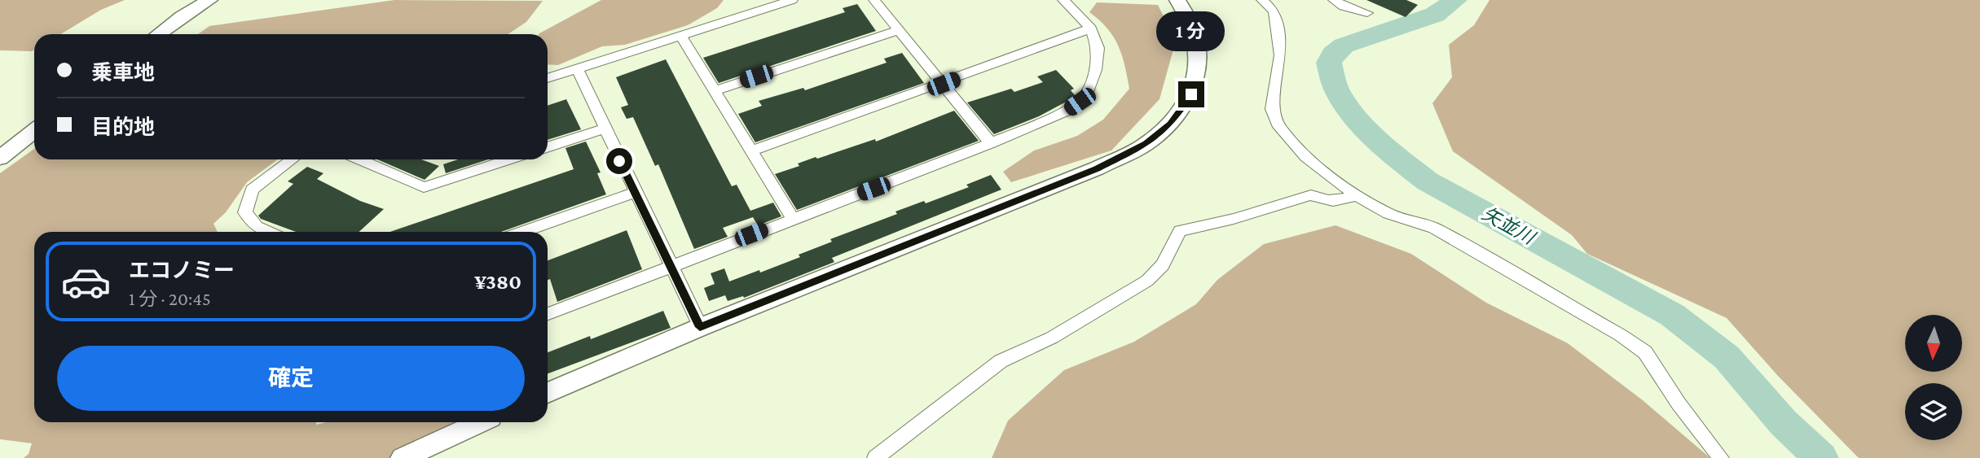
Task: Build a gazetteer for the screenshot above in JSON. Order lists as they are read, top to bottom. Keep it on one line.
{"water":["矢並川"],"north":"bottom","page":{"bubble":"1 分","banner":["乗車地","目的地"],"list":[{"name":"エコノミー","note":"1 分 · 20:45","value":"¥380"}],"buttons":"確定"}}
